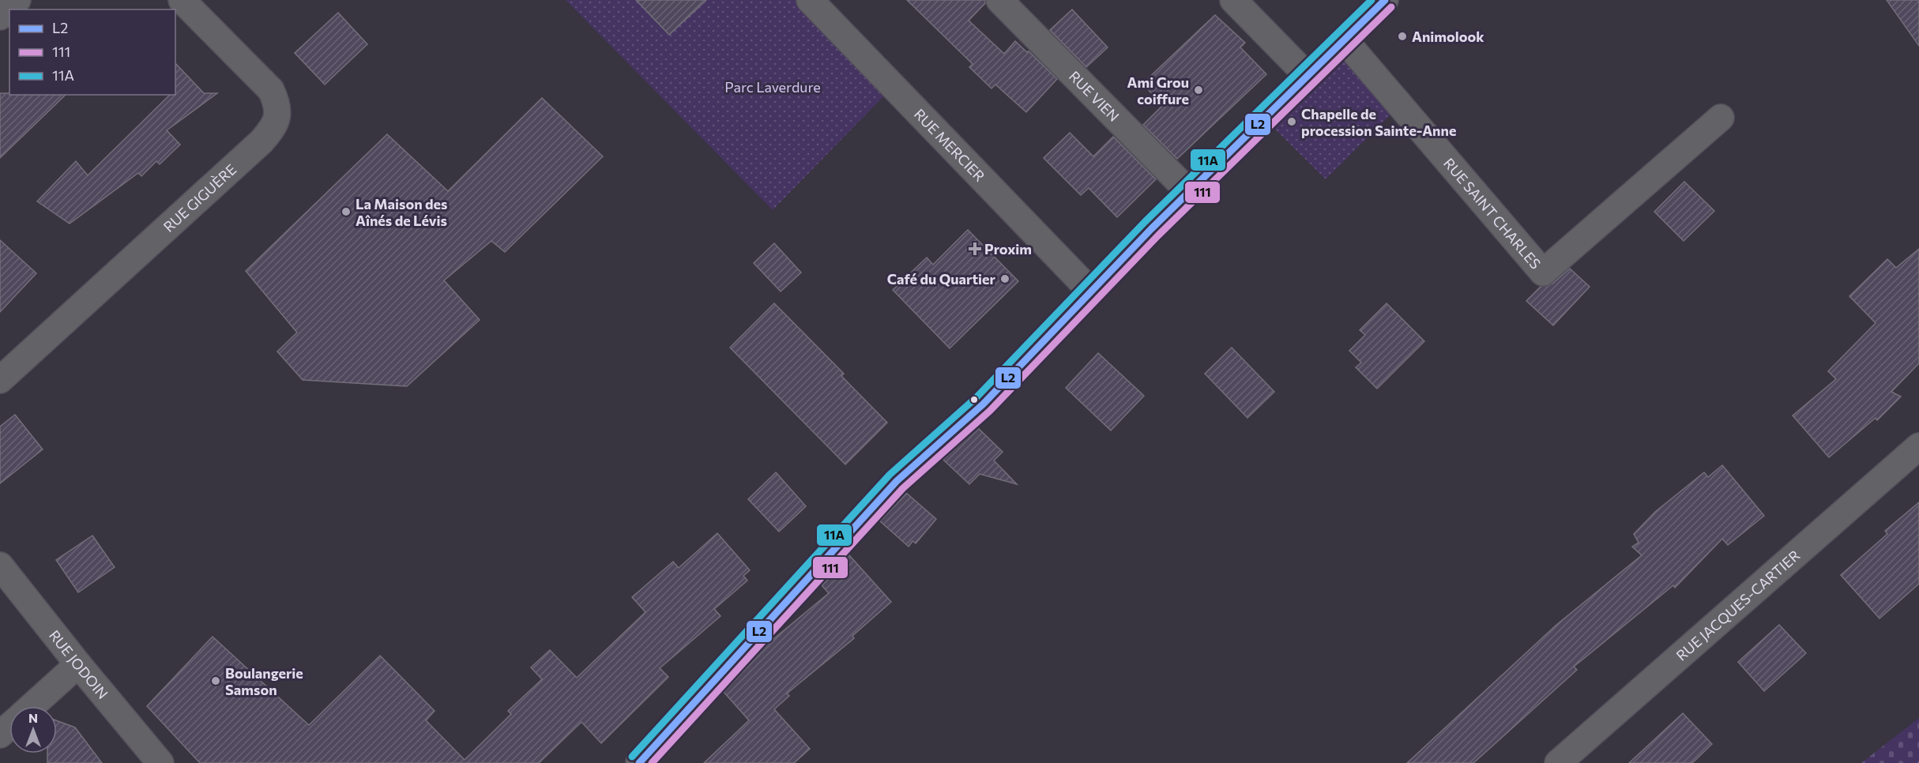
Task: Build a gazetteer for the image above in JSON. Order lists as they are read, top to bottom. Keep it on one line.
{"streets":{"street":["RUE VIEN","RUE MERCIER","RUE GIGUÈRE","RUE SAINT CHARLES","RUE JACQUES-CARTIER","RUE JODOIN"]},"parks":["Parc Laverdure"],"places":{"other":["Animolook","Ami Grou coiffure","Chapelle de procession Sainte-Anne","La Maison des Aînés de Lévis","Café du Quartier","Boulangerie Samson"],"health":["Proxim"]},"lines":["transit line L2","transit line 11A","transit line 111"],"legend":["L2","111","11A"],"north":"top"}
